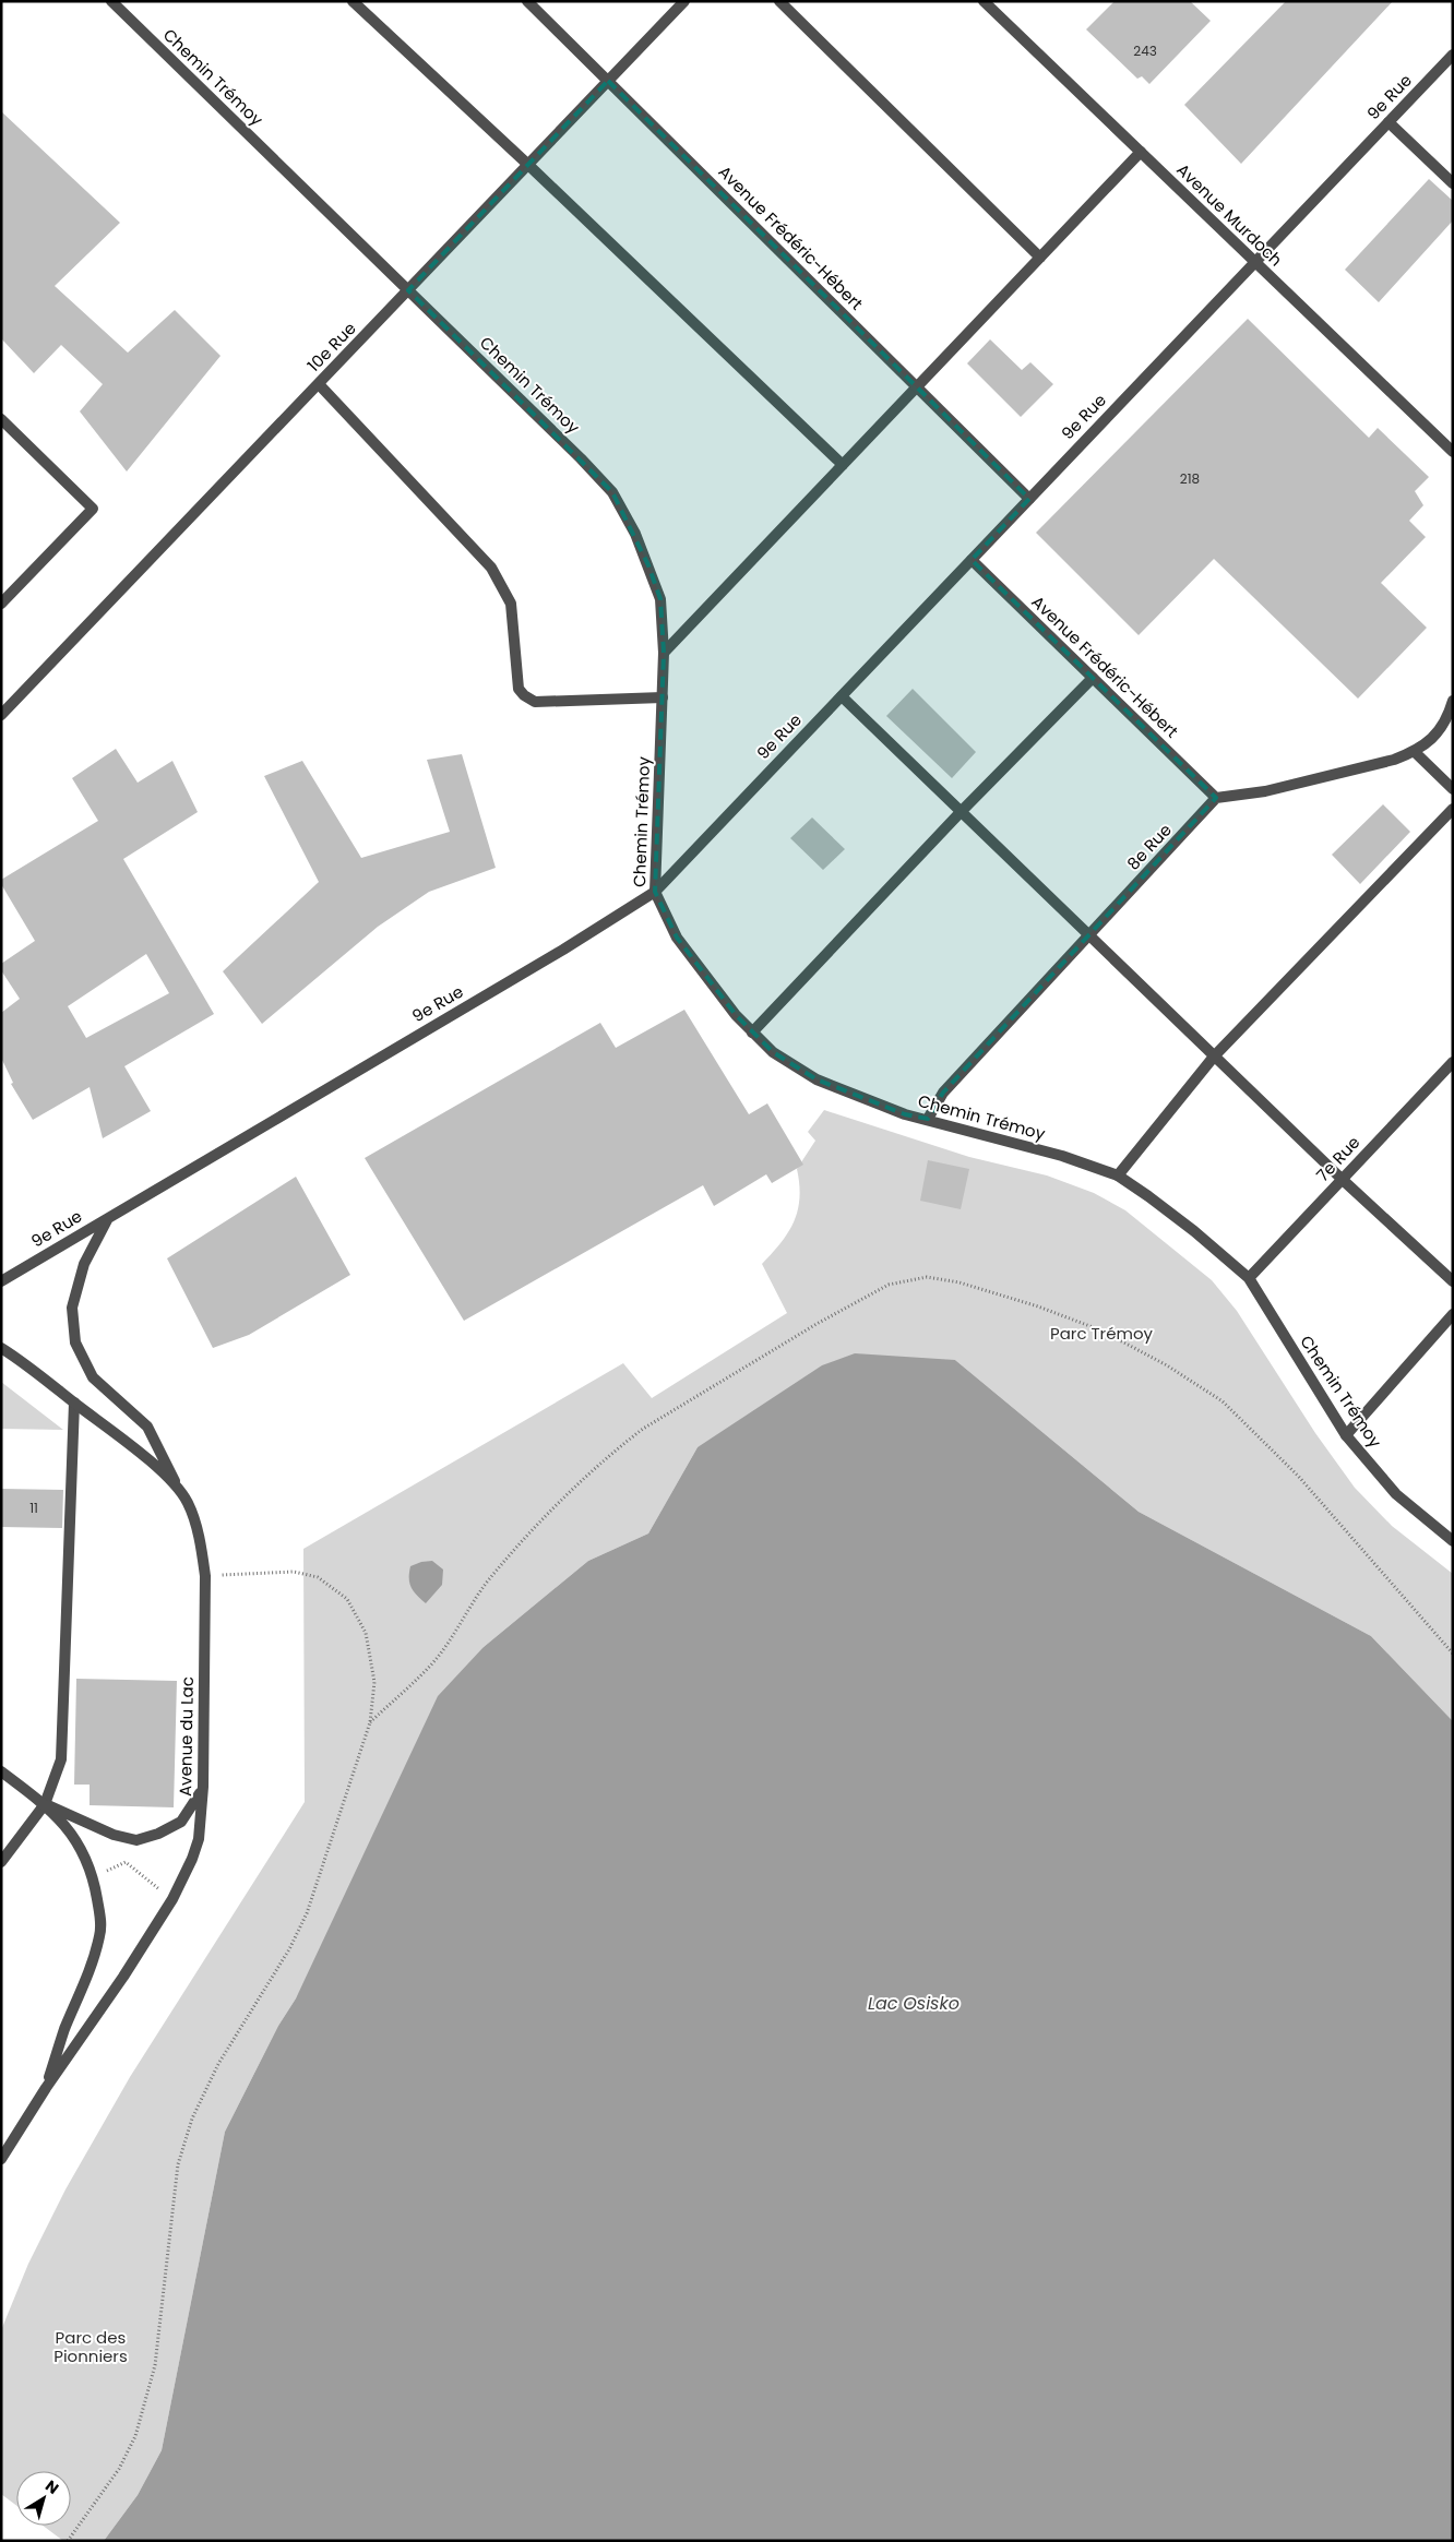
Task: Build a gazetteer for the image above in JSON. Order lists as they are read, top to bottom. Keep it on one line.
{"streets":{"street":["Chemin Trémoy","9e Rue","Avenue Murdoch","Avenue Frédéric-Hébert","10e Rue","8e Rue","7e Rue","Avenue du Lac"]},"crossings":[["Chemin Trémoy","9e Rue"],["Chemin Trémoy","10e Rue"],["Chemin Trémoy","8e Rue"],["Chemin Trémoy","7e Rue"],["9e Rue","Avenue Murdoch"],["9e Rue","Avenue Frédéric-Hébert"],["Avenue Frédéric-Hébert","10e Rue"],["Avenue Frédéric-Hébert","8e Rue"]],"water":["Lac Osisko"],"parks":["Parc Trémoy","Parc des Pionniers"],"house_numbers":["243","218","11"],"north":"top right"}
